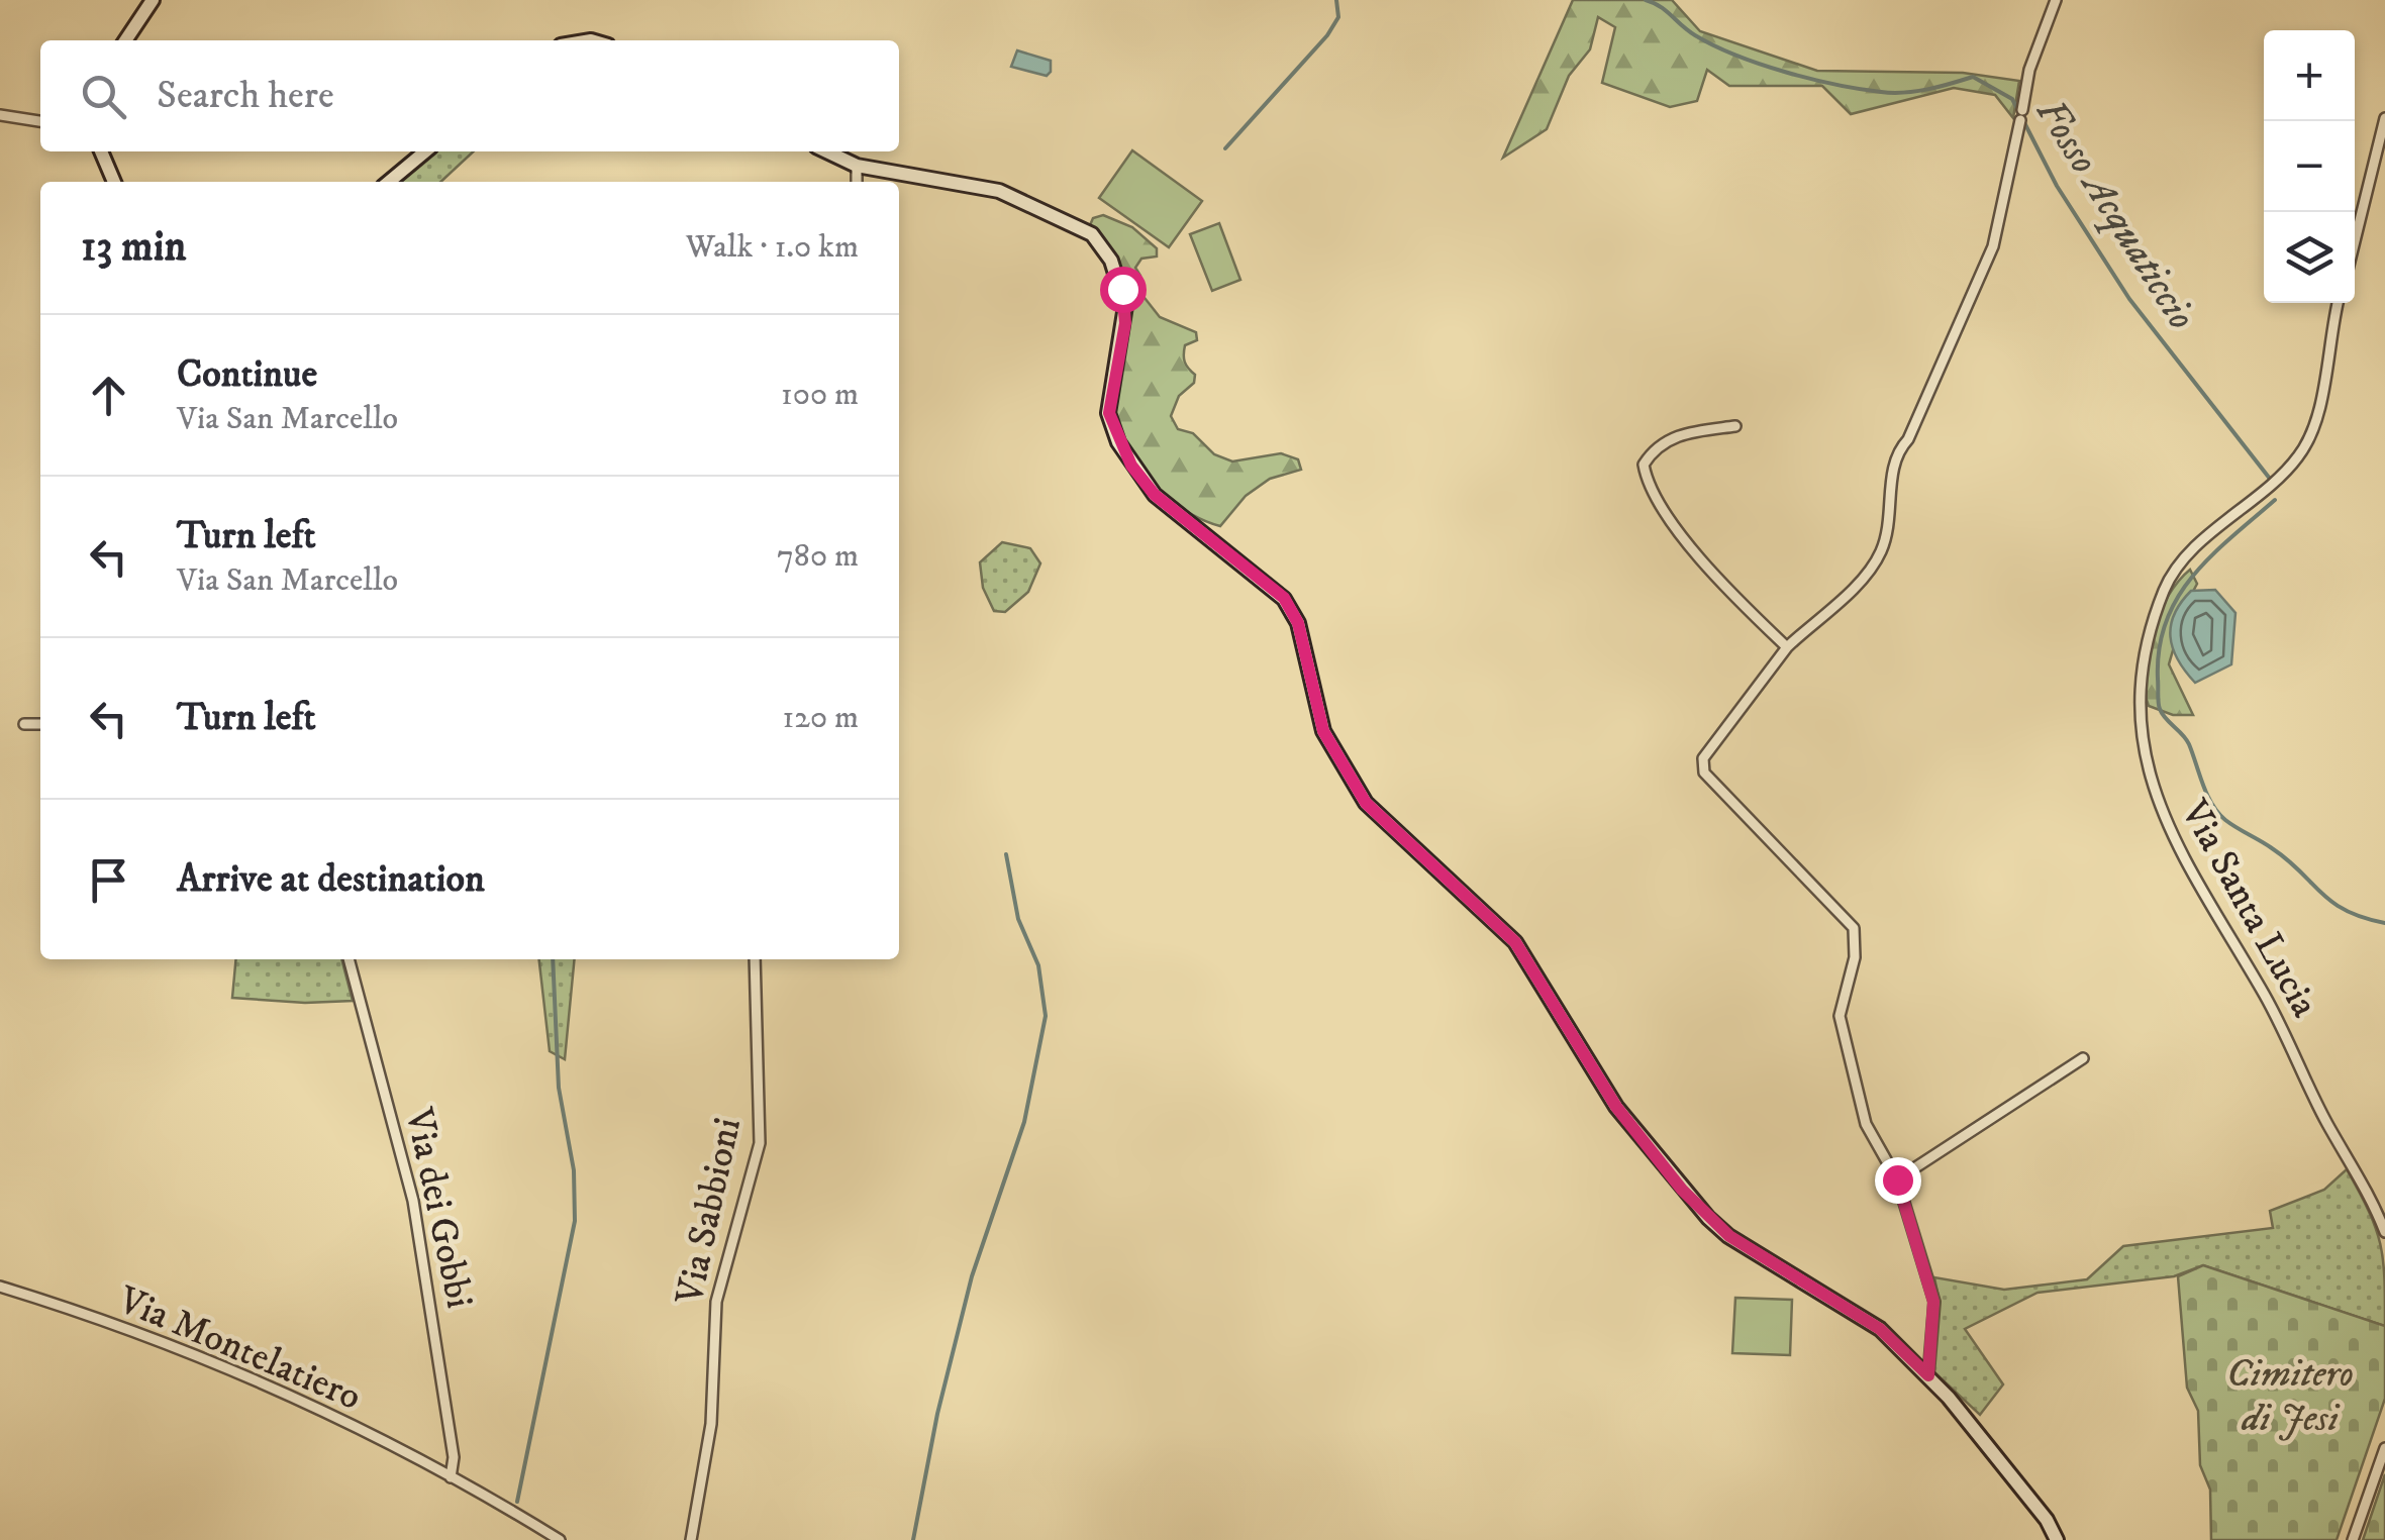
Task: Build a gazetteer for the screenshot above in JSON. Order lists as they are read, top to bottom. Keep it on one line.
{"streets":{"street":["Via Santa Lucia","Via dei Gobbi","Via Sabbioni","Via Montelatiero"]},"crossings":[["Via dei Gobbi","Via Montelatiero"]],"water":["Fosso Acquaticcio"],"parks":["Cimitero di Jesi"],"page":{"map_buttons":["+","−"],"search":"Search here","heading":["13 min","Walk · 1.0 km"],"list":[["Continue","Via San Marcello","100 m"],["Turn left","Via San Marcello","780 m"],["Turn left","120 m"],"Arrive at destination"]}}
